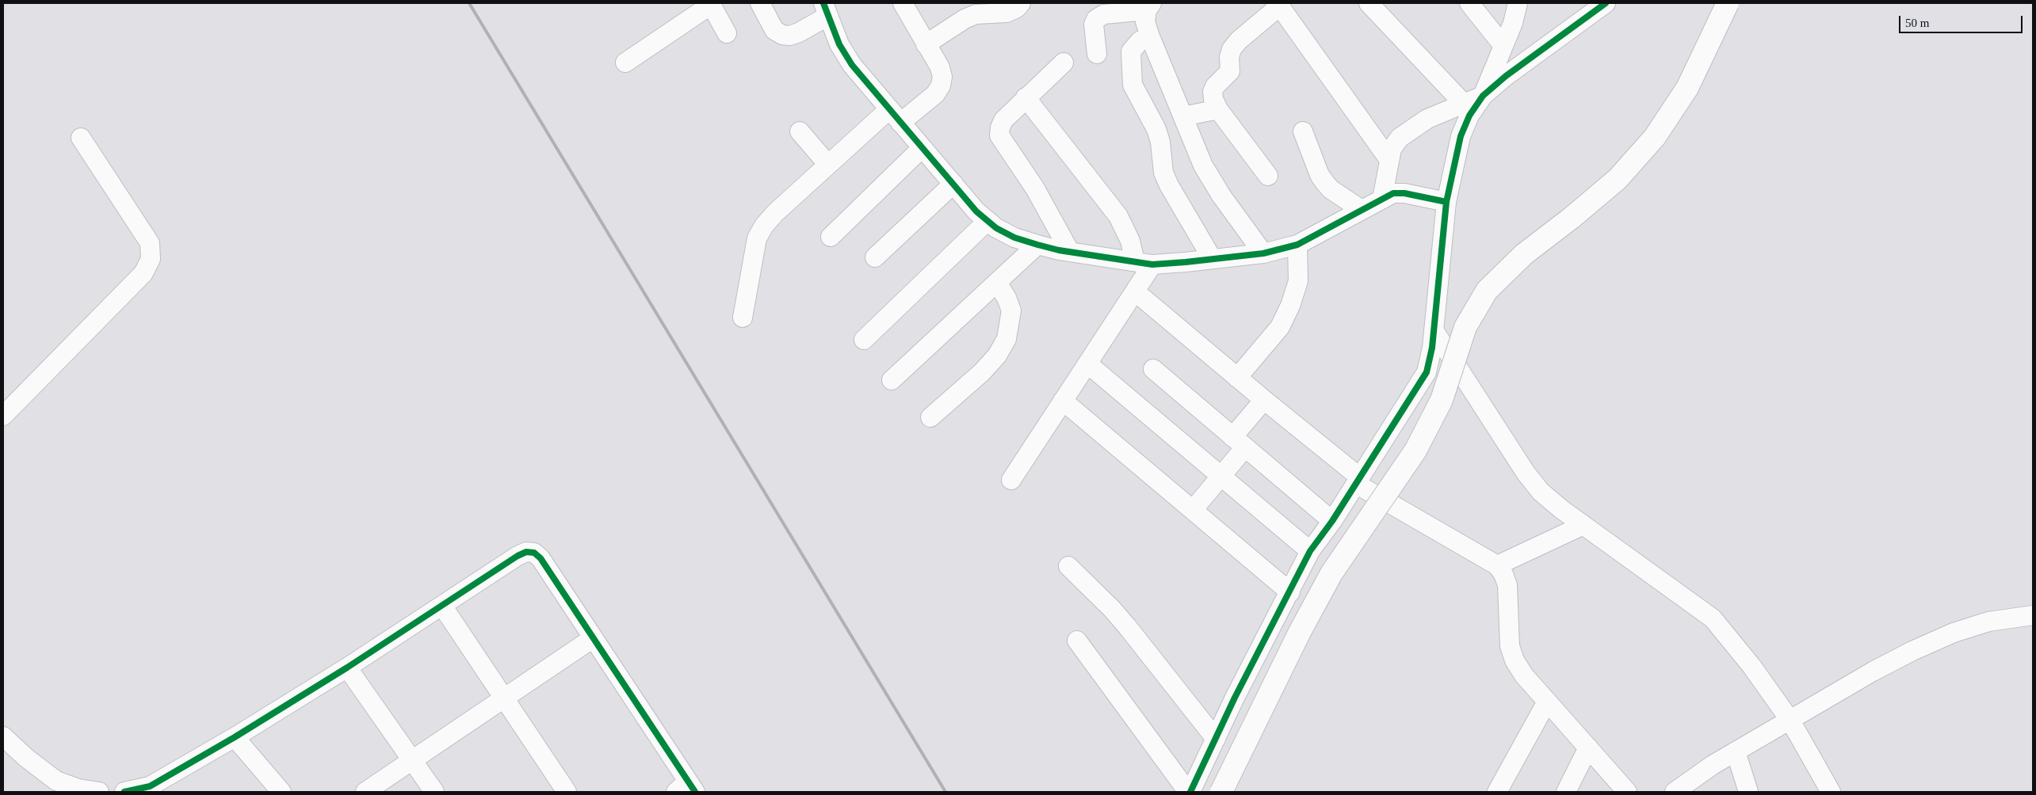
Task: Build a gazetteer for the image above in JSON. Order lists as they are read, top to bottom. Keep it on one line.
{"scale_bar":"50 m"}
